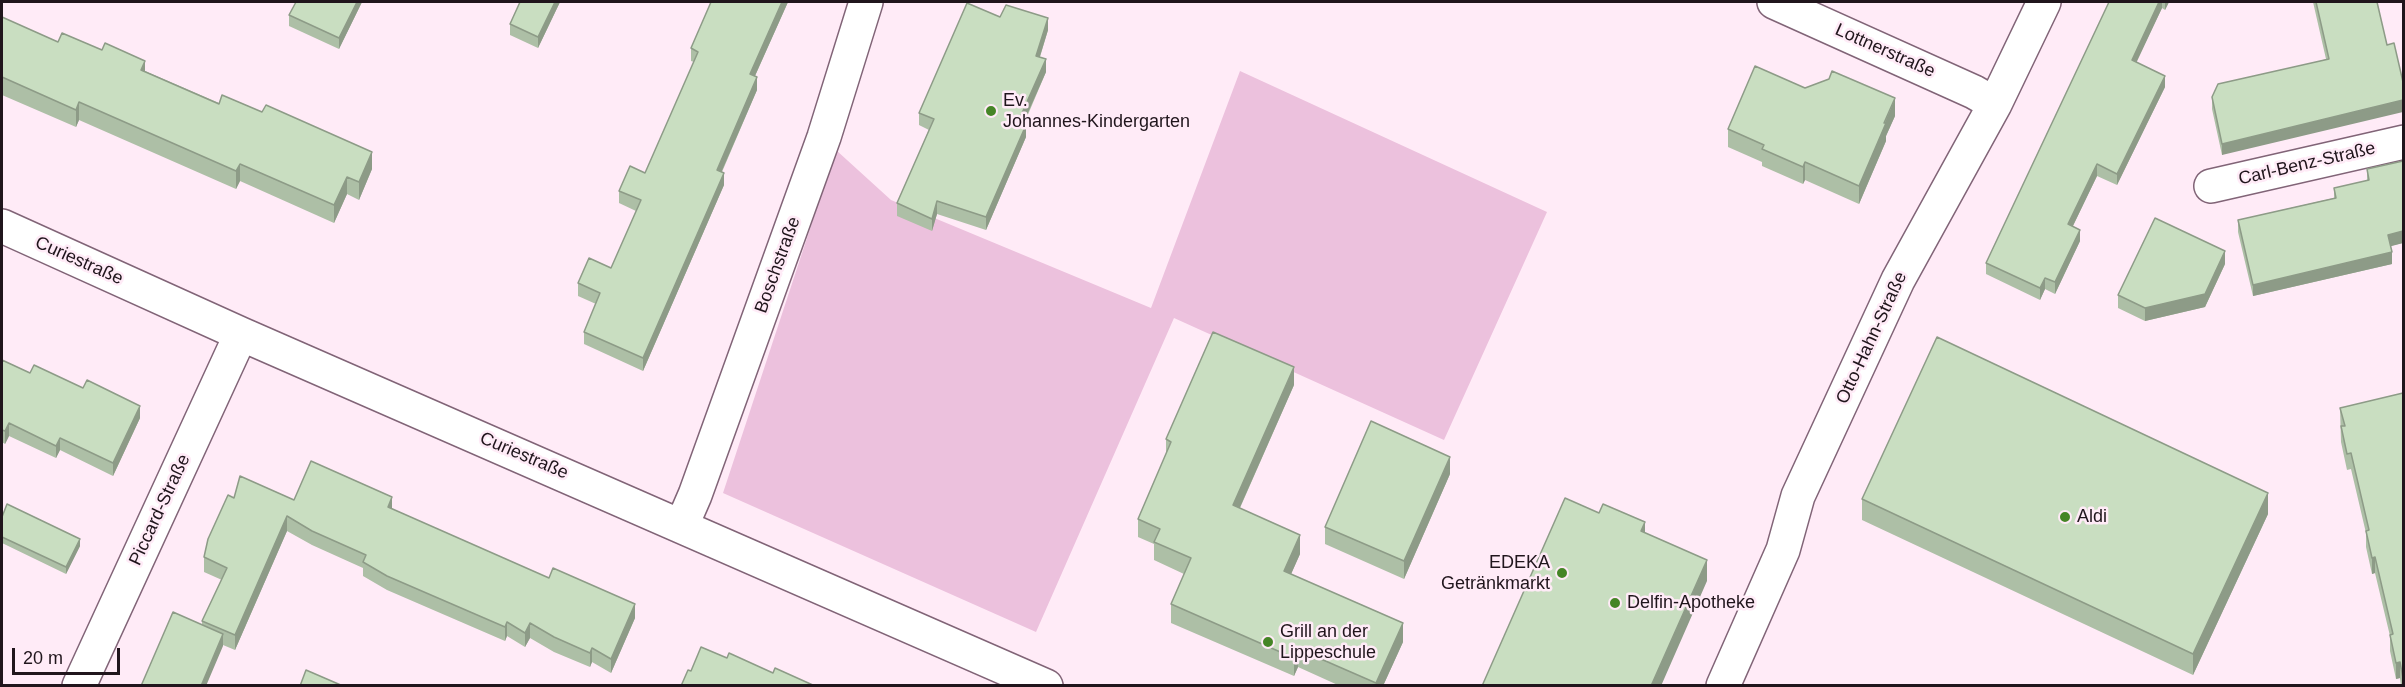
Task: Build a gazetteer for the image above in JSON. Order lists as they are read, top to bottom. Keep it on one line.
{"streets":{"street":["Lottnerstraße","Carl-Benz-Straße","Curiestraße","Boschstraße","Otto-Hahn-Straße","Piccard-Straße"]},"crossings":[["Lottnerstraße","Otto-Hahn-Straße"],["Curiestraße","Boschstraße"],["Curiestraße","Piccard-Straße"]],"places":["Ev. Johannes-Kindergarten","Aldi","EDEKA Getränkmarkt","Delfin-Apotheke","Grill an der Lippeschule"],"scale_bar":"20 m"}
